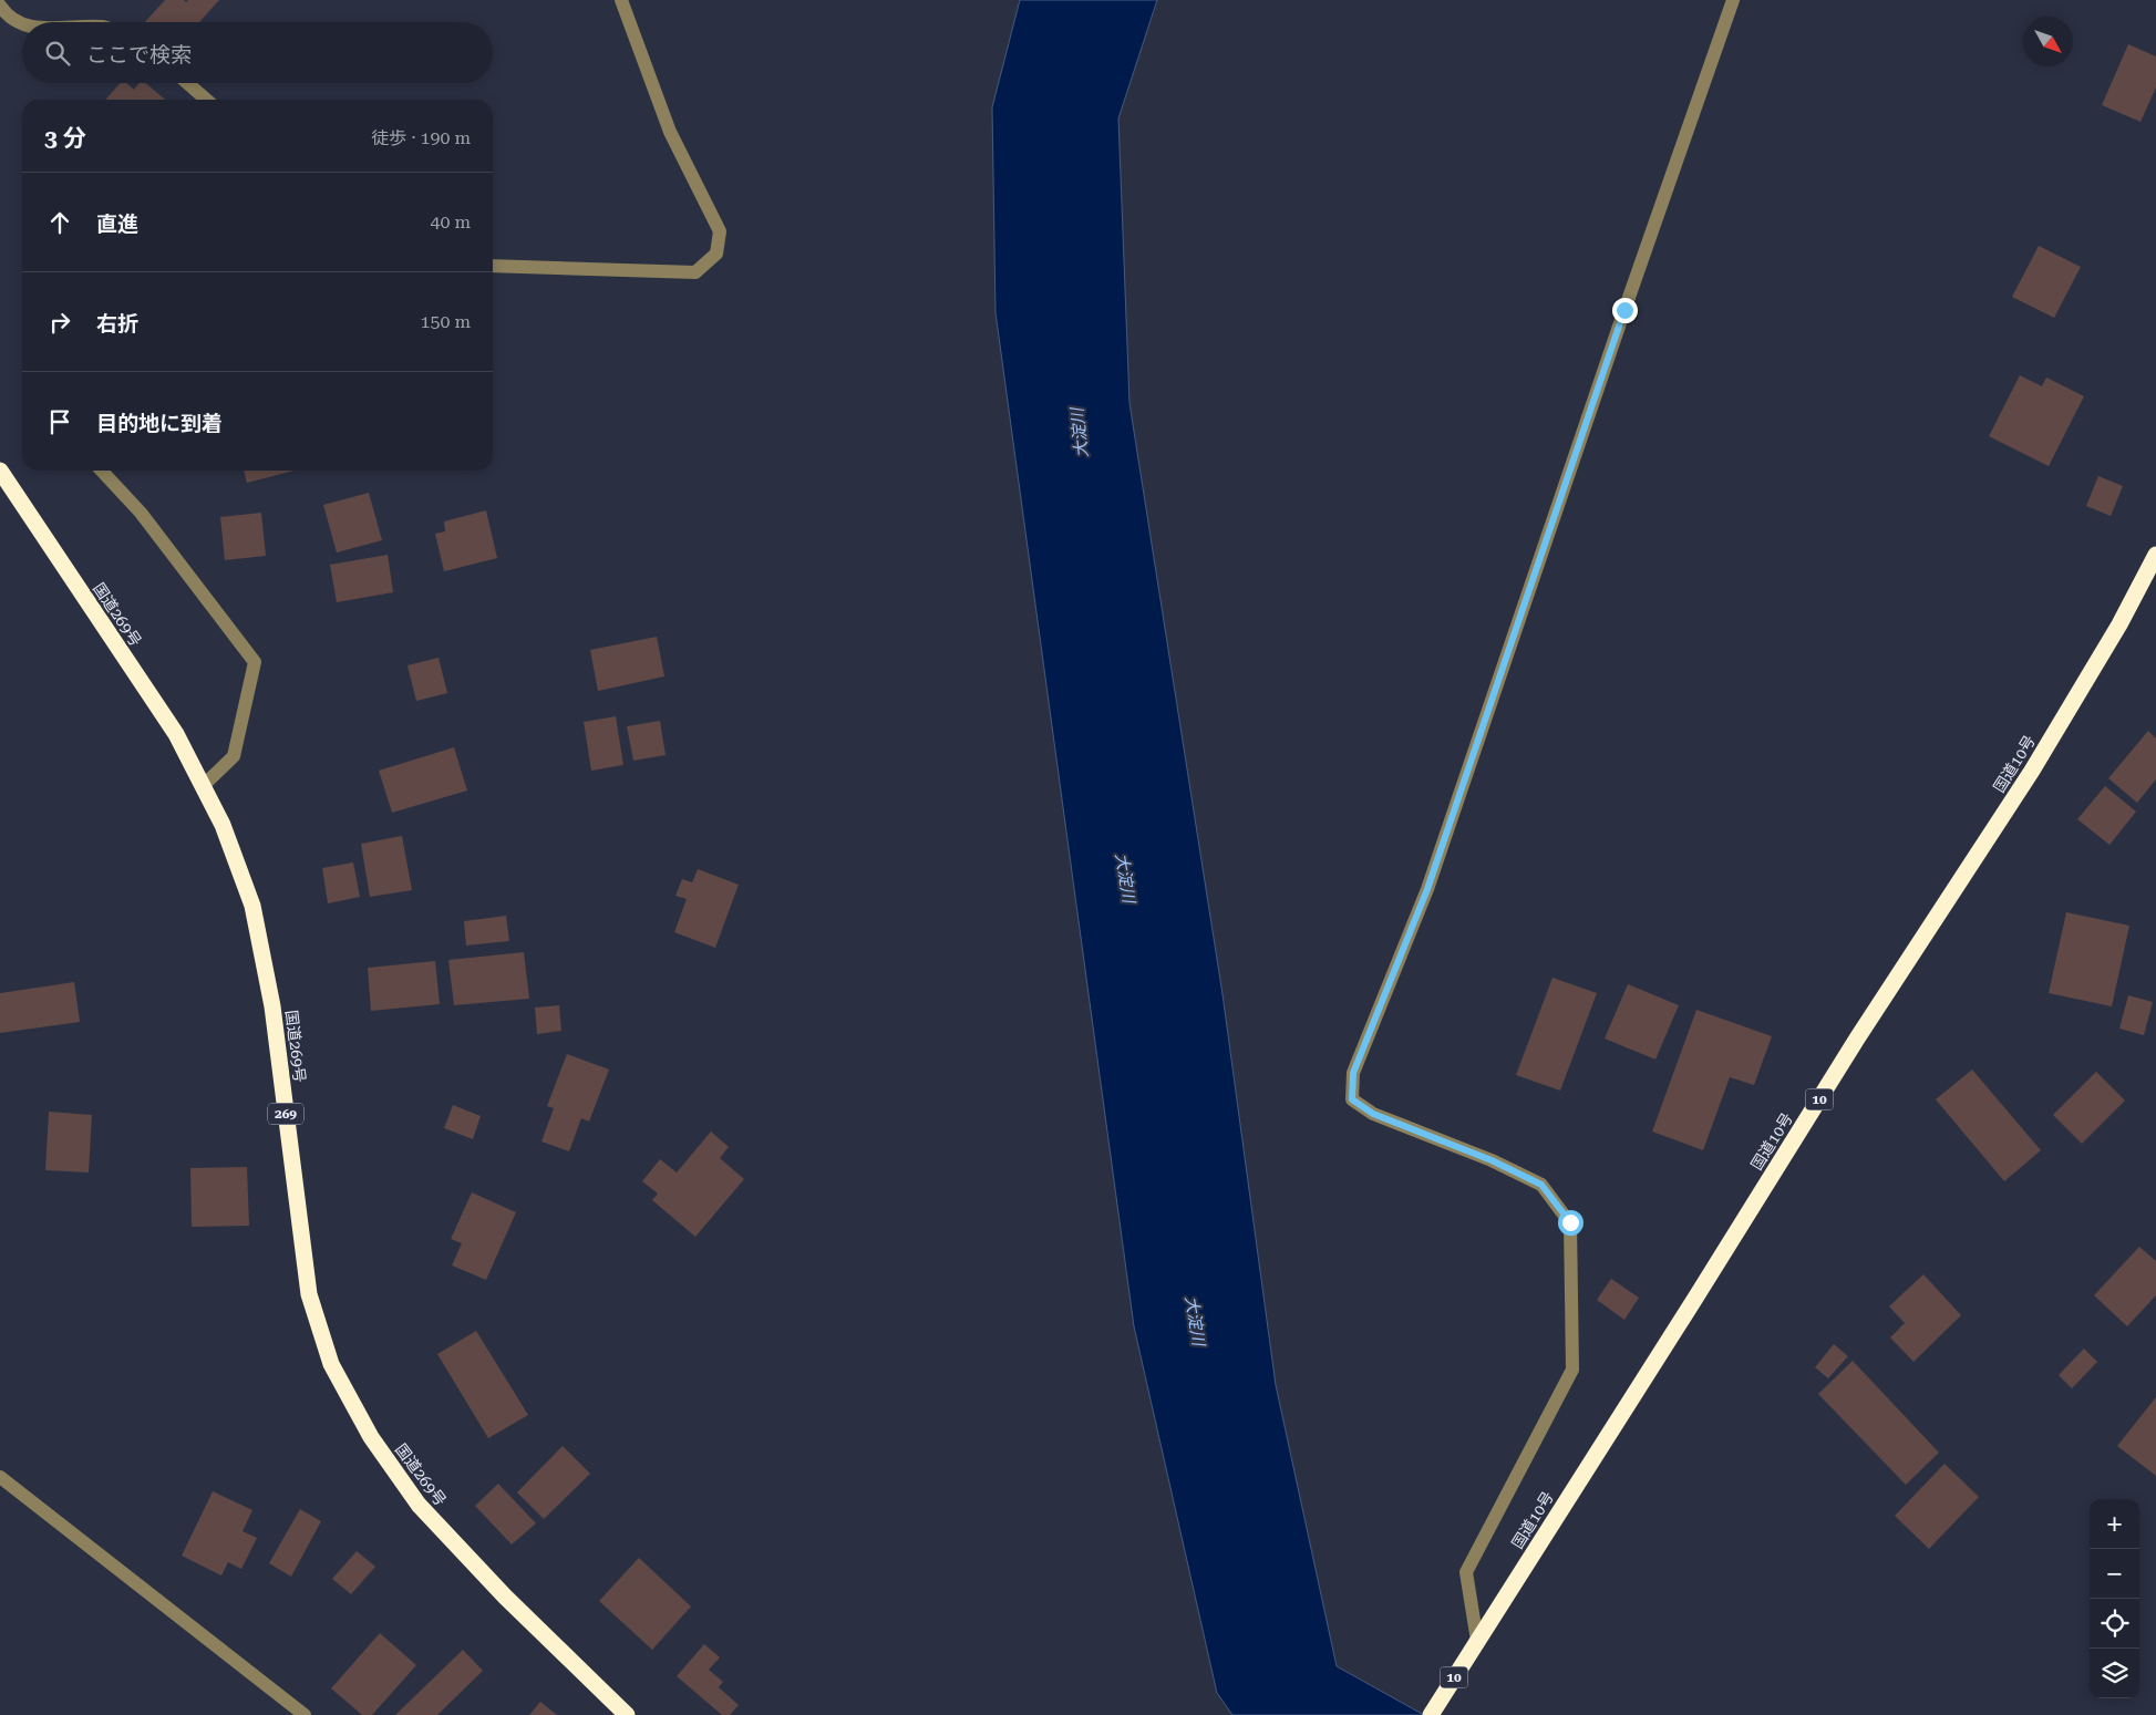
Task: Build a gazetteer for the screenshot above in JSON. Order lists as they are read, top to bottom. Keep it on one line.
{"streets":{"highway":["国道269号","国道10号","10","269"]},"water":["大淀川"],"north":"bottom right","page":{"search":"ここで検索","heading":["3 分","徒歩 · 190 m"],"list":[["直進","40 m"],["右折","150 m"],"目的地に到着"],"map_buttons":["+","−"]}}
